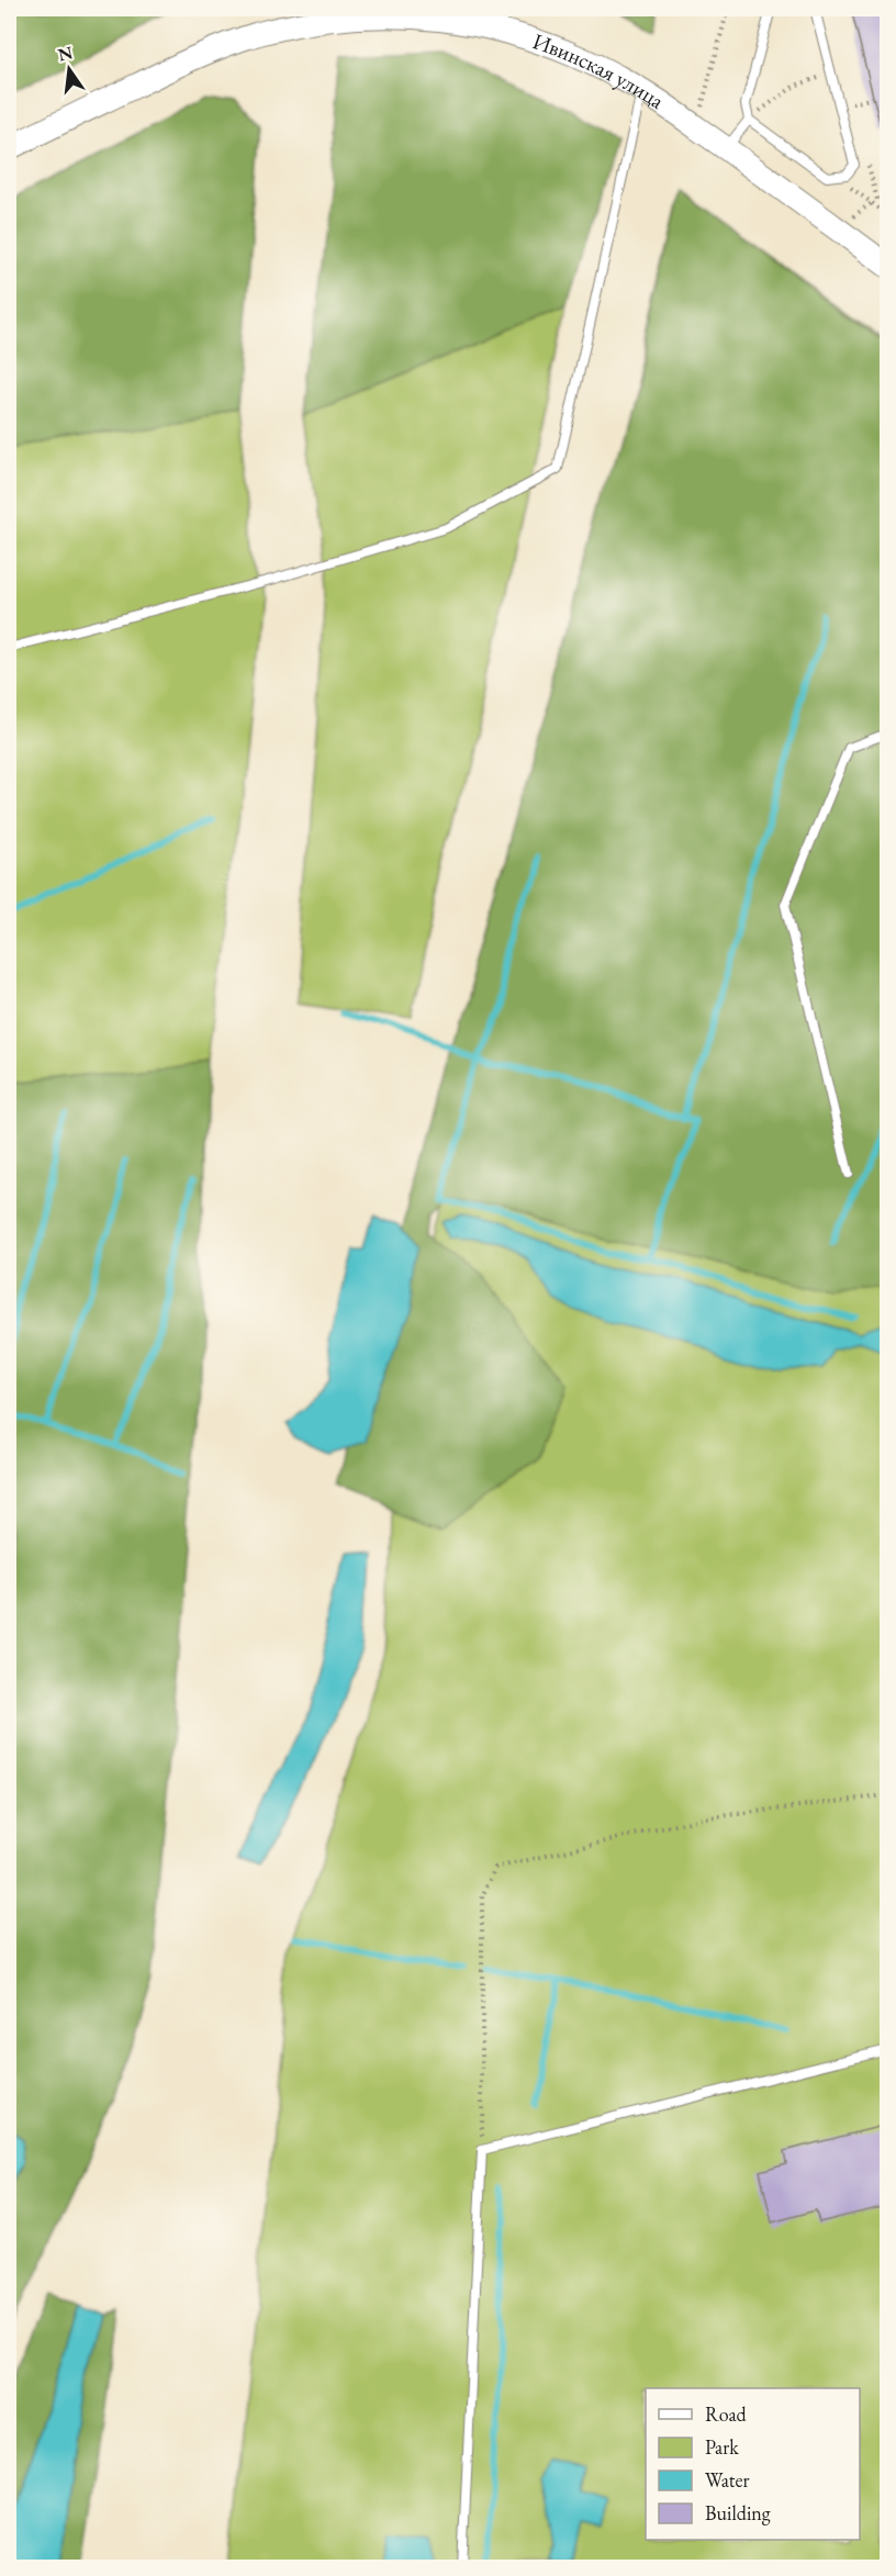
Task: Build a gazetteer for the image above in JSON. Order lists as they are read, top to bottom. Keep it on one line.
{"streets":{"street":["Ивинская улица"]},"legend":["Road","Park","Water","Building"],"north":"top"}
